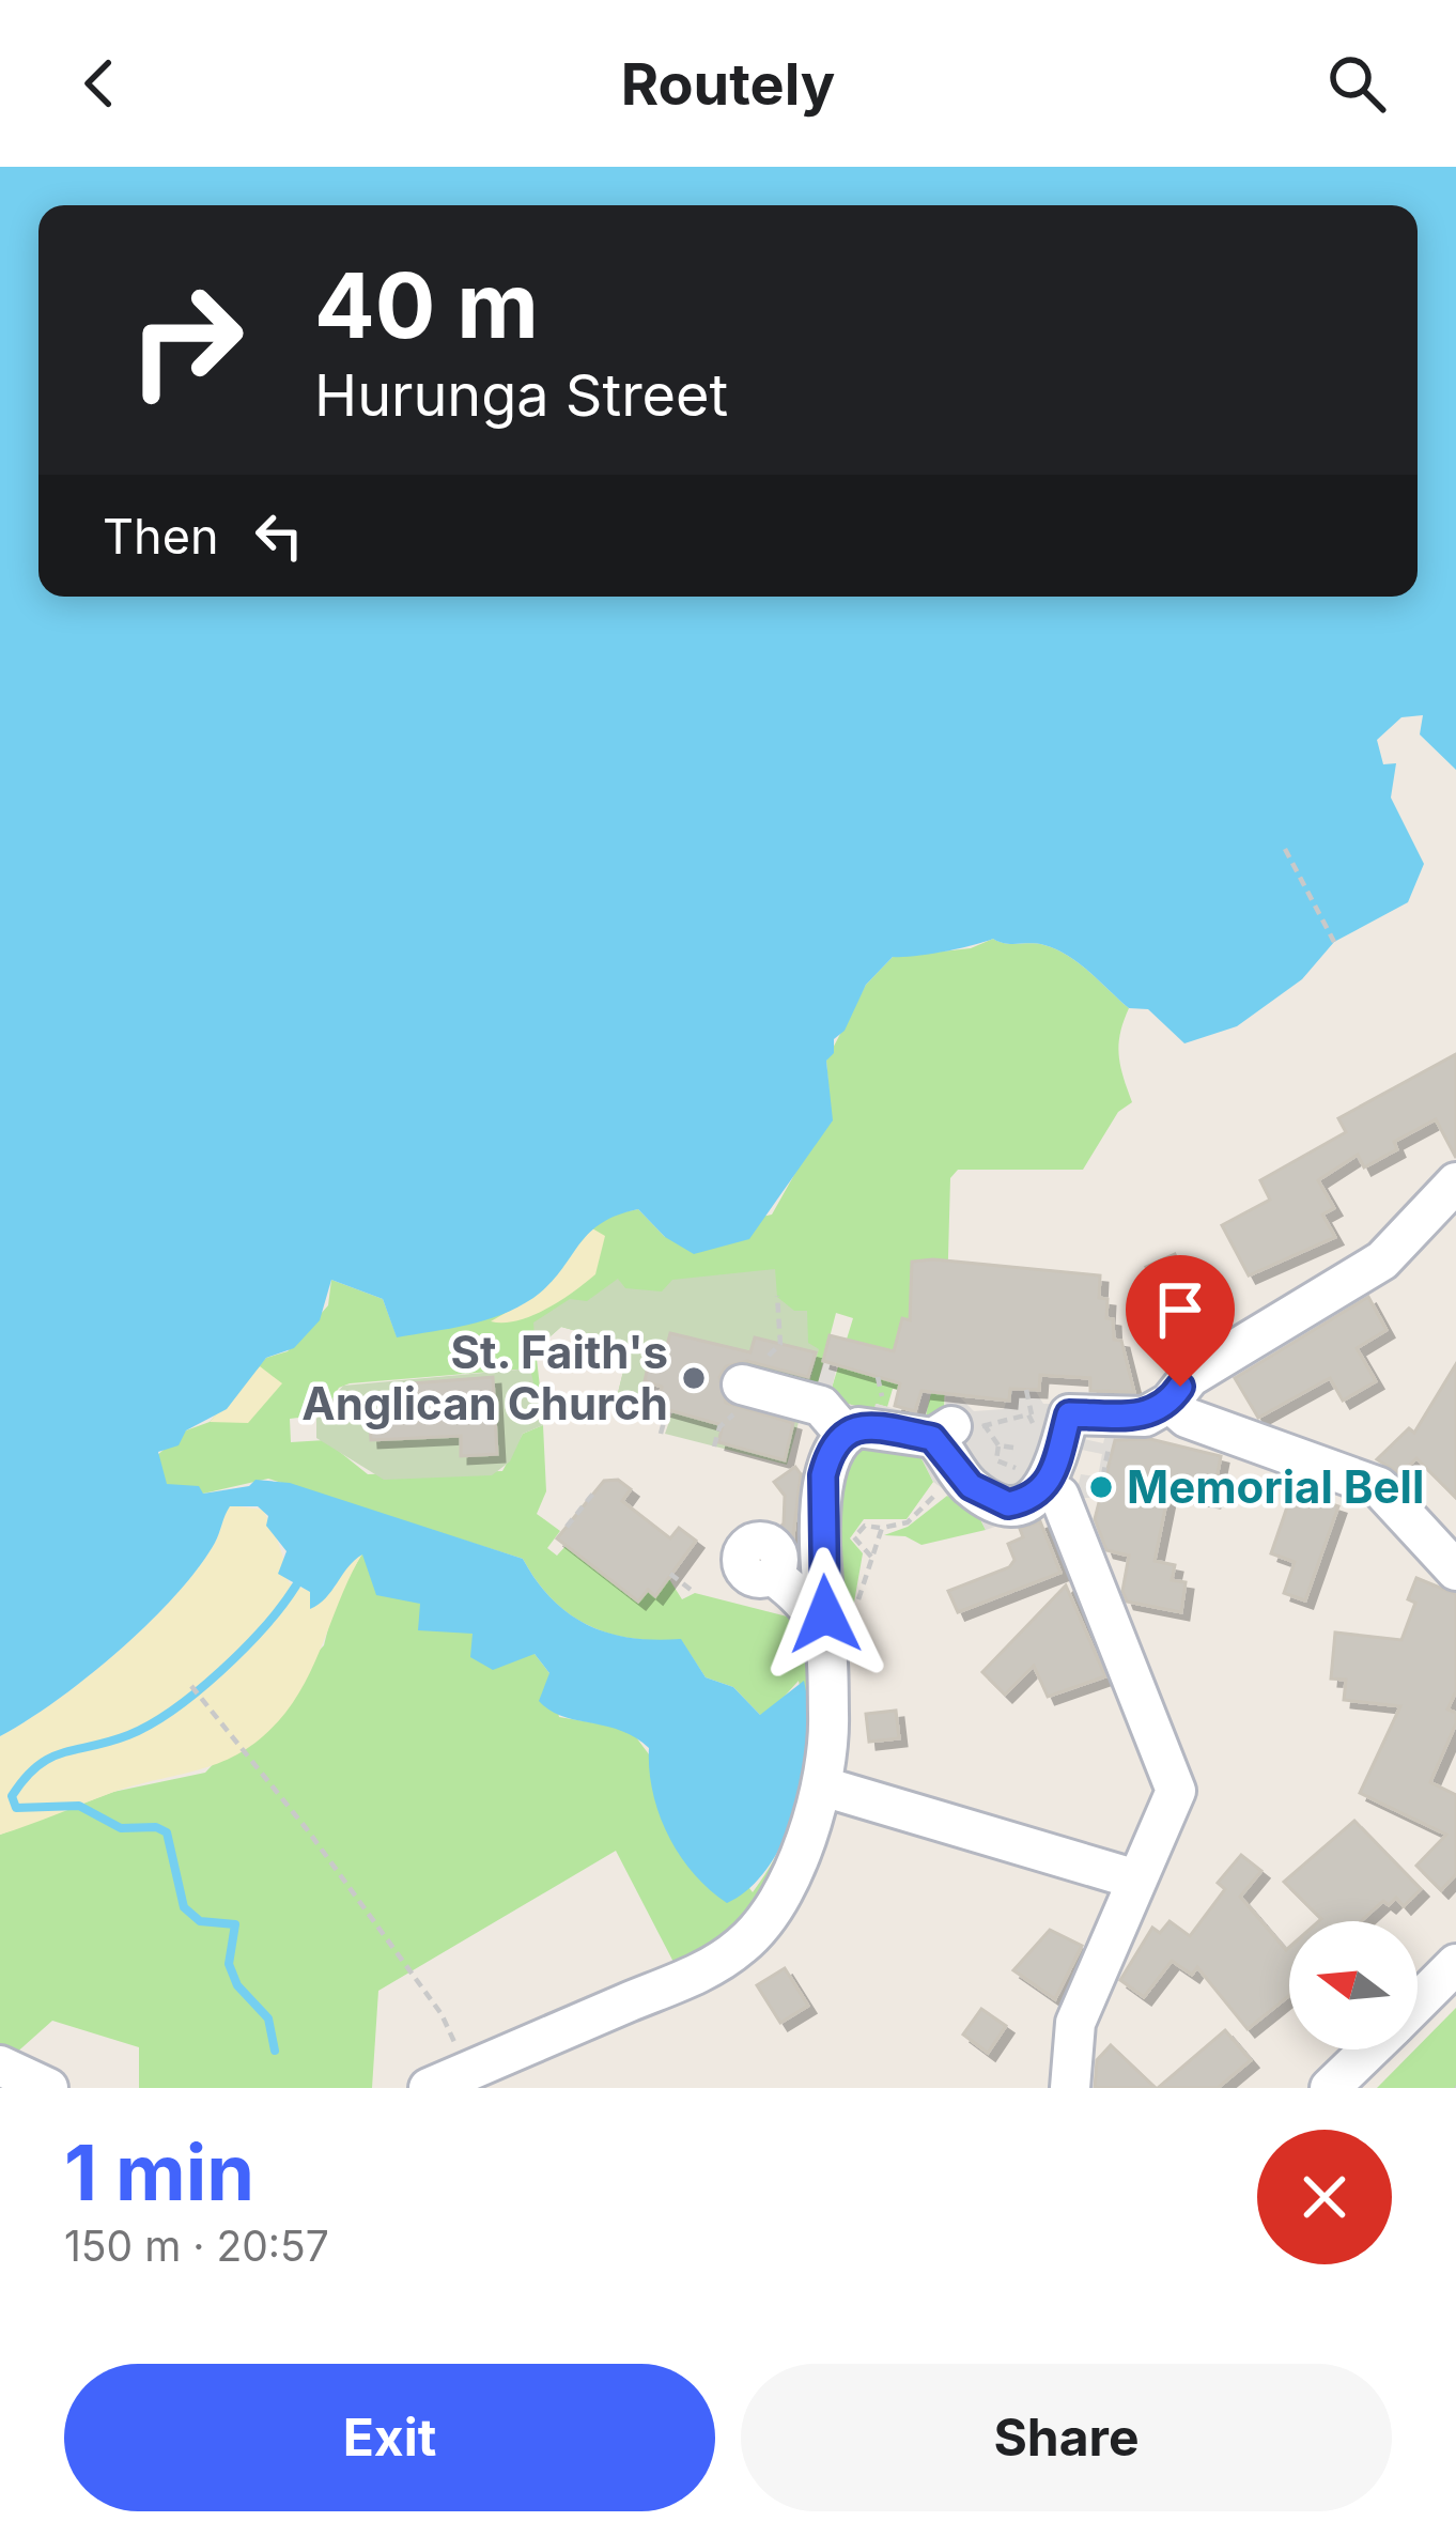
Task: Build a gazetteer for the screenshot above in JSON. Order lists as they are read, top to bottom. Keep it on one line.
{"places":["St. Faith's Anglican Church","Memorial Bell"],"north":"left","page":{"header":"Routely","turn":["40 m","Hurunga Street"],"then":"Then","heading":["1 min","150 m · 20:57"],"buttons":["Exit","Share"]}}
